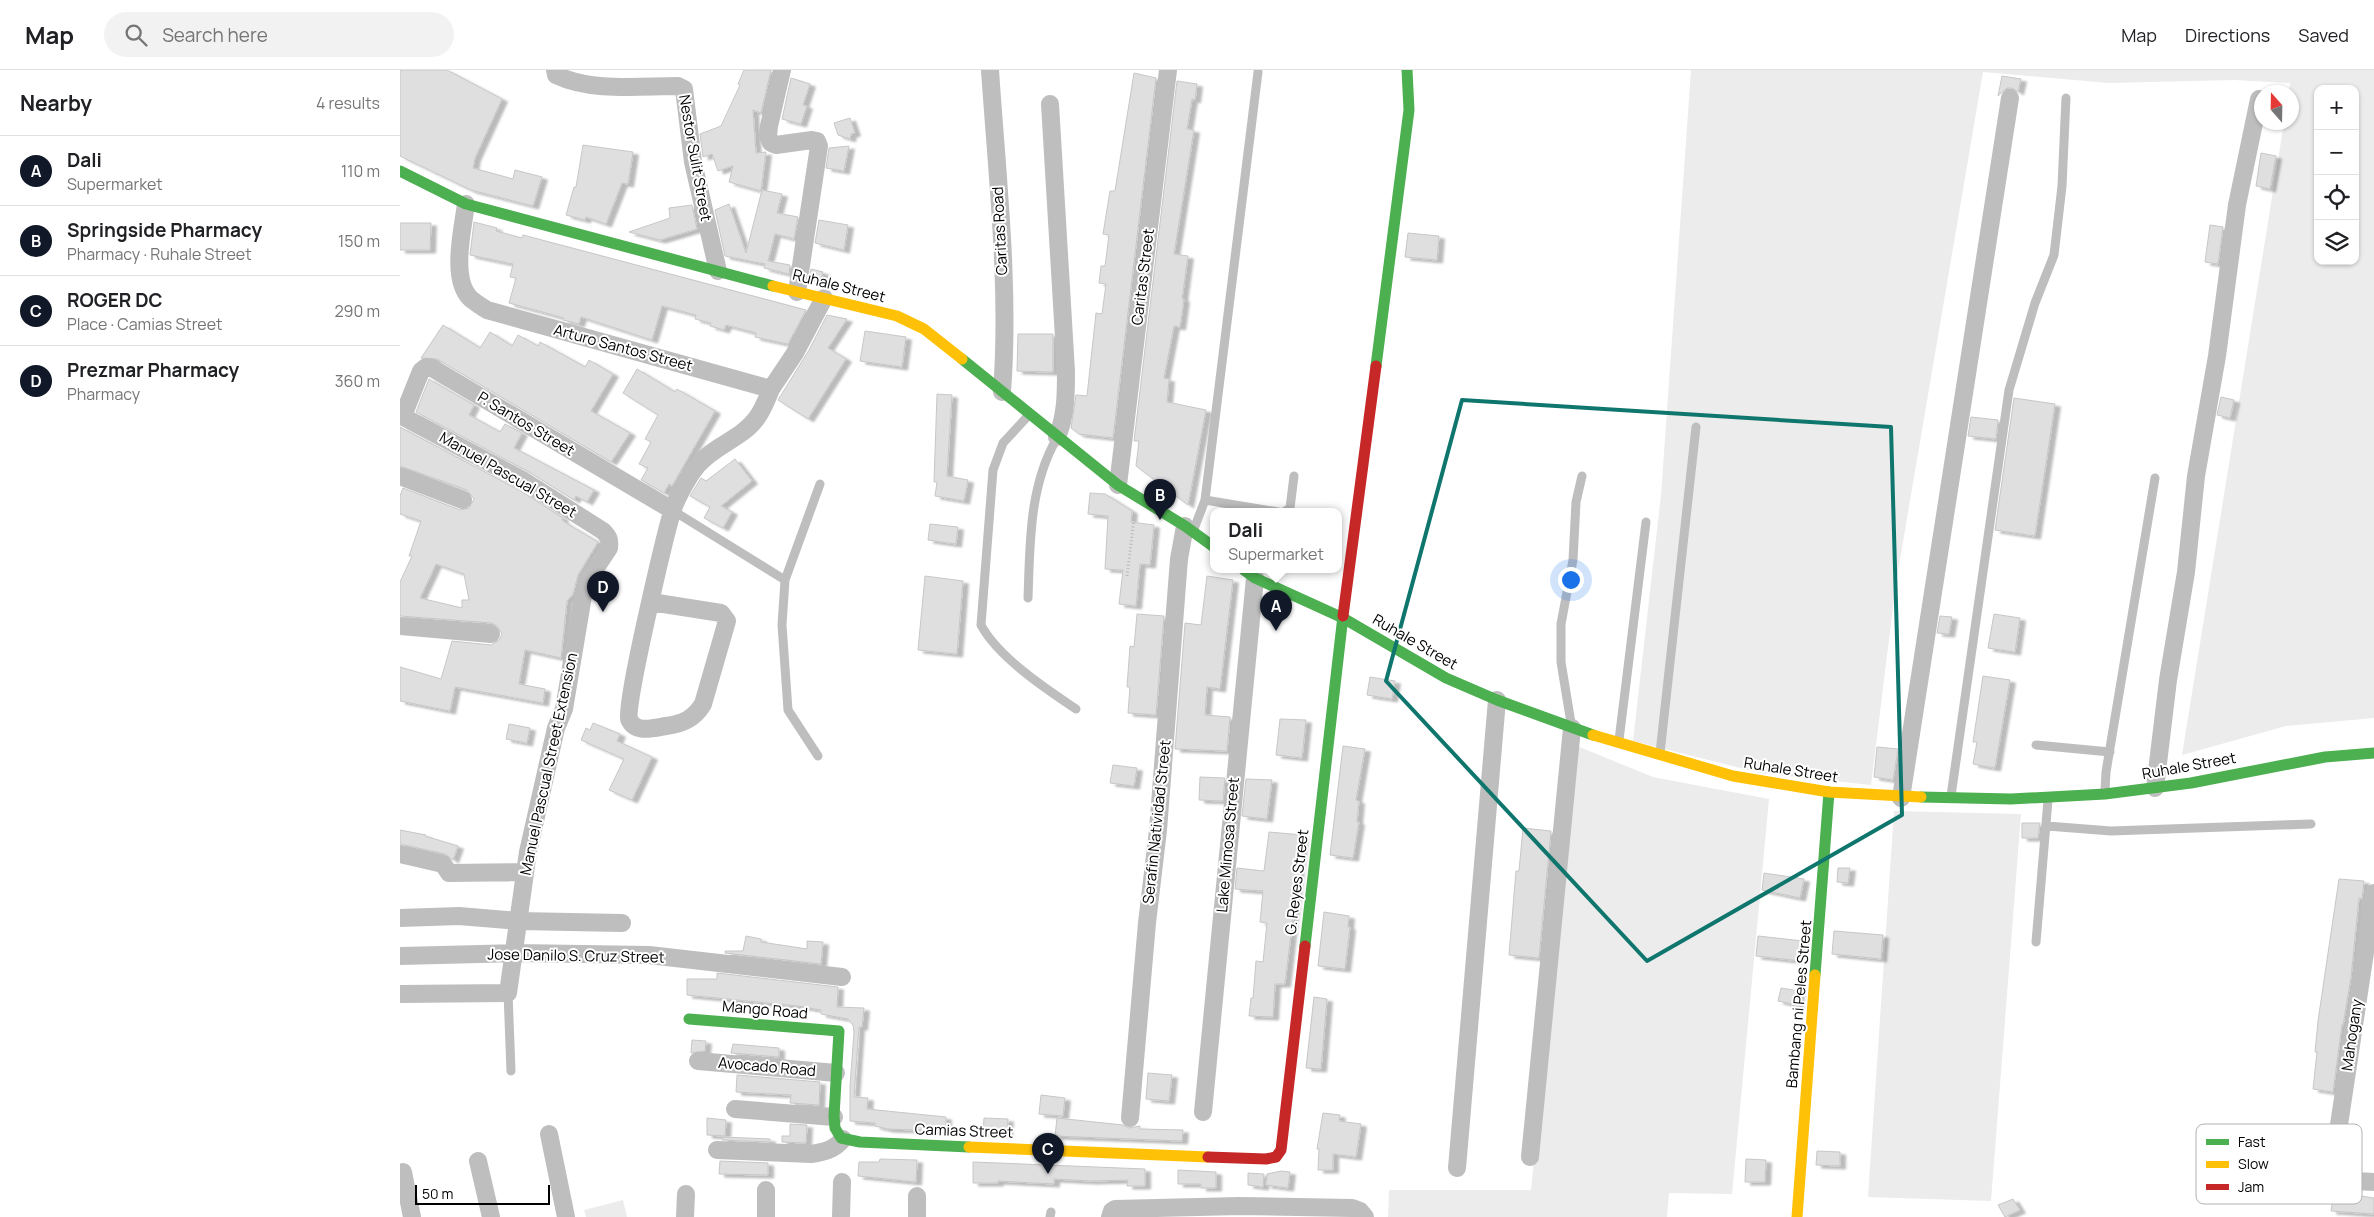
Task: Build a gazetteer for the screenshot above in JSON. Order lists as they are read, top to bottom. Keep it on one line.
{"streets":{"street":["Nestor Sulit Street","Caritas Road","Caritas Street","Ruhale Street","Arturo Santos Street","P. Santos Street","Manuel Pascual Street","Manuel Pascual Street Extension","Serafin Natividad Street","Lake Mimosa Street","G. Reyes Street","Jose Danilo S. Cruz Street","Bambang ni Peles Street","Mango Road","Mahogany","Avocado Road","Camias Street"]},"crossings":[["Nestor Sulit Street","Ruhale Street"],["Caritas Road","Ruhale Street"],["Caritas Street","Ruhale Street"],["Ruhale Street","Arturo Santos Street"],["Ruhale Street","Serafin Natividad Street"],["Ruhale Street","Lake Mimosa Street"],["Ruhale Street","G. Reyes Street"],["Ruhale Street","Bambang ni Peles Street"],["P. Santos Street","Manuel Pascual Street"],["Manuel Pascual Street","Manuel Pascual Street Extension"],["Manuel Pascual Street Extension","Jose Danilo S. Cruz Street"],["G. Reyes Street","Camias Street"],["Mango Road","Avocado Road"]],"legend":["Fast","Slow","Jam"],"scale_bar":"50 m","north":"top","page":{"header":"Map","search":"Search here","nav":["Map","Directions","Saved"],"heading":["Nearby","4 results"],"map_buttons":["+","−"],"list":[{"mark":"A","name":"Dali","note":"Supermarket","value":"110 m"},{"mark":"B","name":"Springside Pharmacy","note":"Pharmacy · Ruhale Street","value":"150 m"},{"mark":"C","name":"ROGER DC","note":"Place · Camias Street","value":"290 m"},{"mark":"D","name":"Prezmar Pharmacy","note":"Pharmacy","value":"360 m"}],"pins":["B","D","A","C"],"popup":["Dali","Supermarket"],"scale":"50 m"}}
